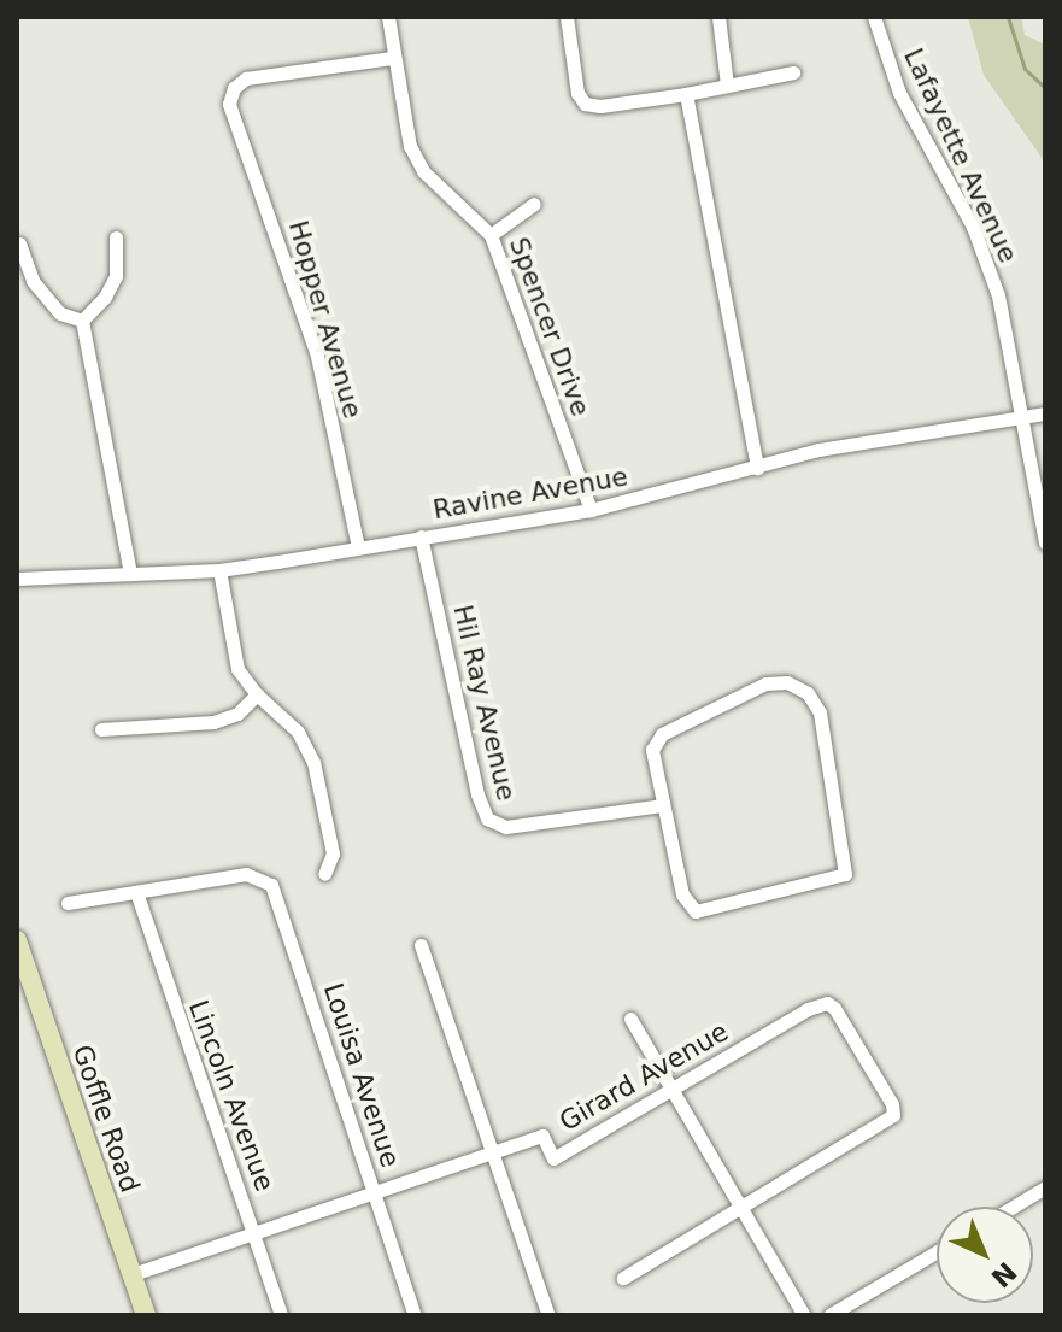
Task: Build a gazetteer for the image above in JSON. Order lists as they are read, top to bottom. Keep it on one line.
{"streets":{"main road":["Goffle Road"],"street":["Lafayette Avenue","Hopper Avenue","Spencer Drive","Ravine Avenue","Hil Ray Avenue","Louisa Avenue","Girard Avenue","Lincoln Avenue"]},"crossings":[["Lafayette Avenue","Ravine Avenue"],["Hopper Avenue","Spencer Drive"],["Hopper Avenue","Ravine Avenue"],["Spencer Drive","Ravine Avenue"],["Ravine Avenue","Hil Ray Avenue"],["Louisa Avenue","Lincoln Avenue"]],"north":"bottom right"}
